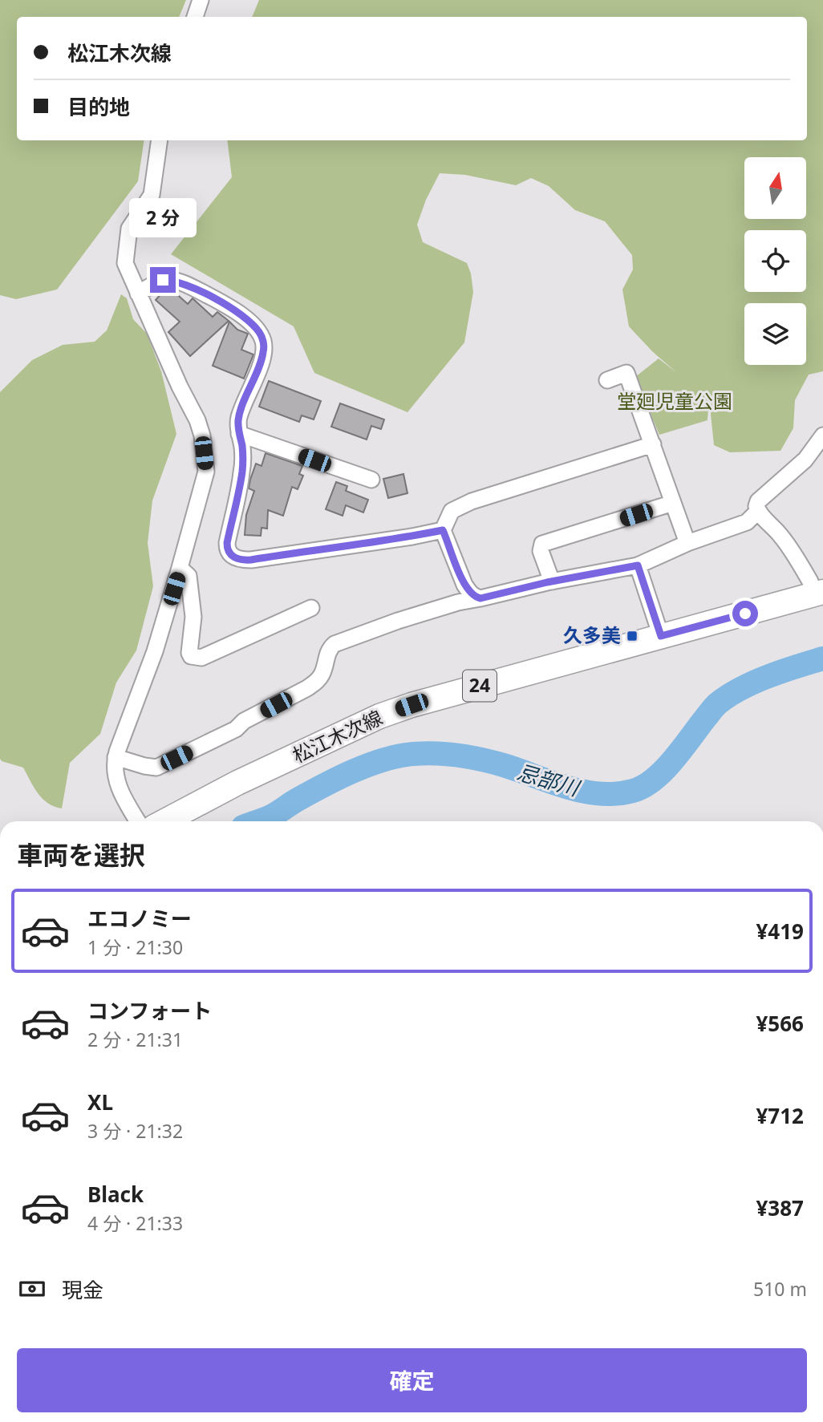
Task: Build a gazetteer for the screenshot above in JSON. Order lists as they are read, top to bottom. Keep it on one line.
{"streets":{"main road":["24","松江木次線"]},"water":["忌部川"],"parks":["堂廻児童公園"],"places":{"transit":["久多美"]},"north":"top","page":{"banner":["松江木次線","目的地"],"bubble":"2 分","heading":"車両を選択","list":[{"name":"エコノミー","note":"1 分 · 21:30","value":"¥419"},{"name":"コンフォート","note":"2 分 · 21:31","value":"¥566"},{"name":"XL","note":"3 分 · 21:32","value":"¥712"},{"name":"Black","note":"4 分 · 21:33","value":"¥387"}],"pay":["現金","510 m"],"buttons":"確定"}}
